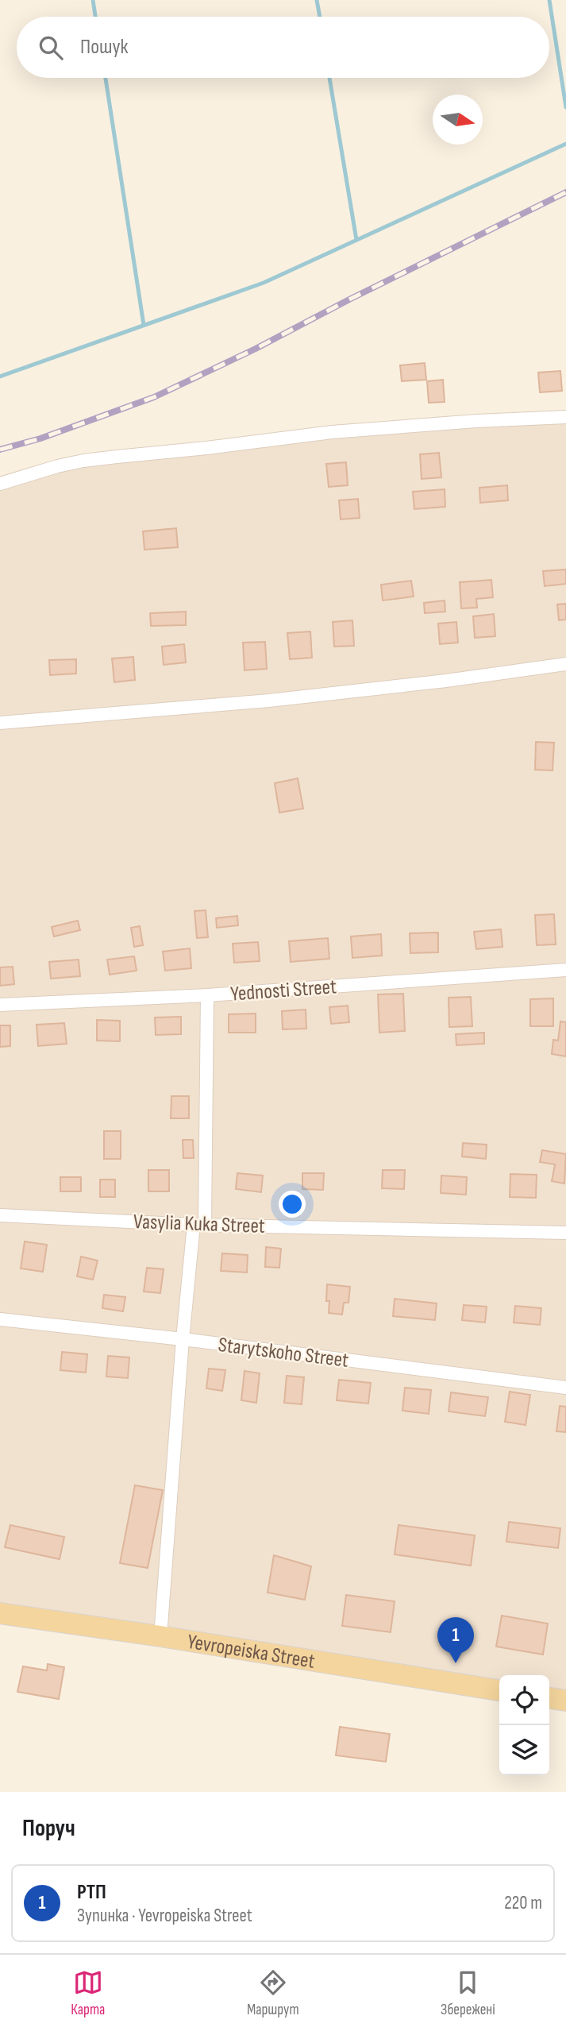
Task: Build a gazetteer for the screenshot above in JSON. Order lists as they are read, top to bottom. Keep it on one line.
{"streets":{"main road":["Yevropeiska Street"],"street":["Yednosti Street","Vasylia Kuka Street","Starytskoho Street"]},"north":"right","page":{"search":"Пошук","pins":"1","heading":"Поруч","list":[{"mark":"1","name":"РТП","note":"Зупинка · Yevropeiska Street","value":"220 m"}],"nav":["Карта","Маршрут","Збережені"]}}
